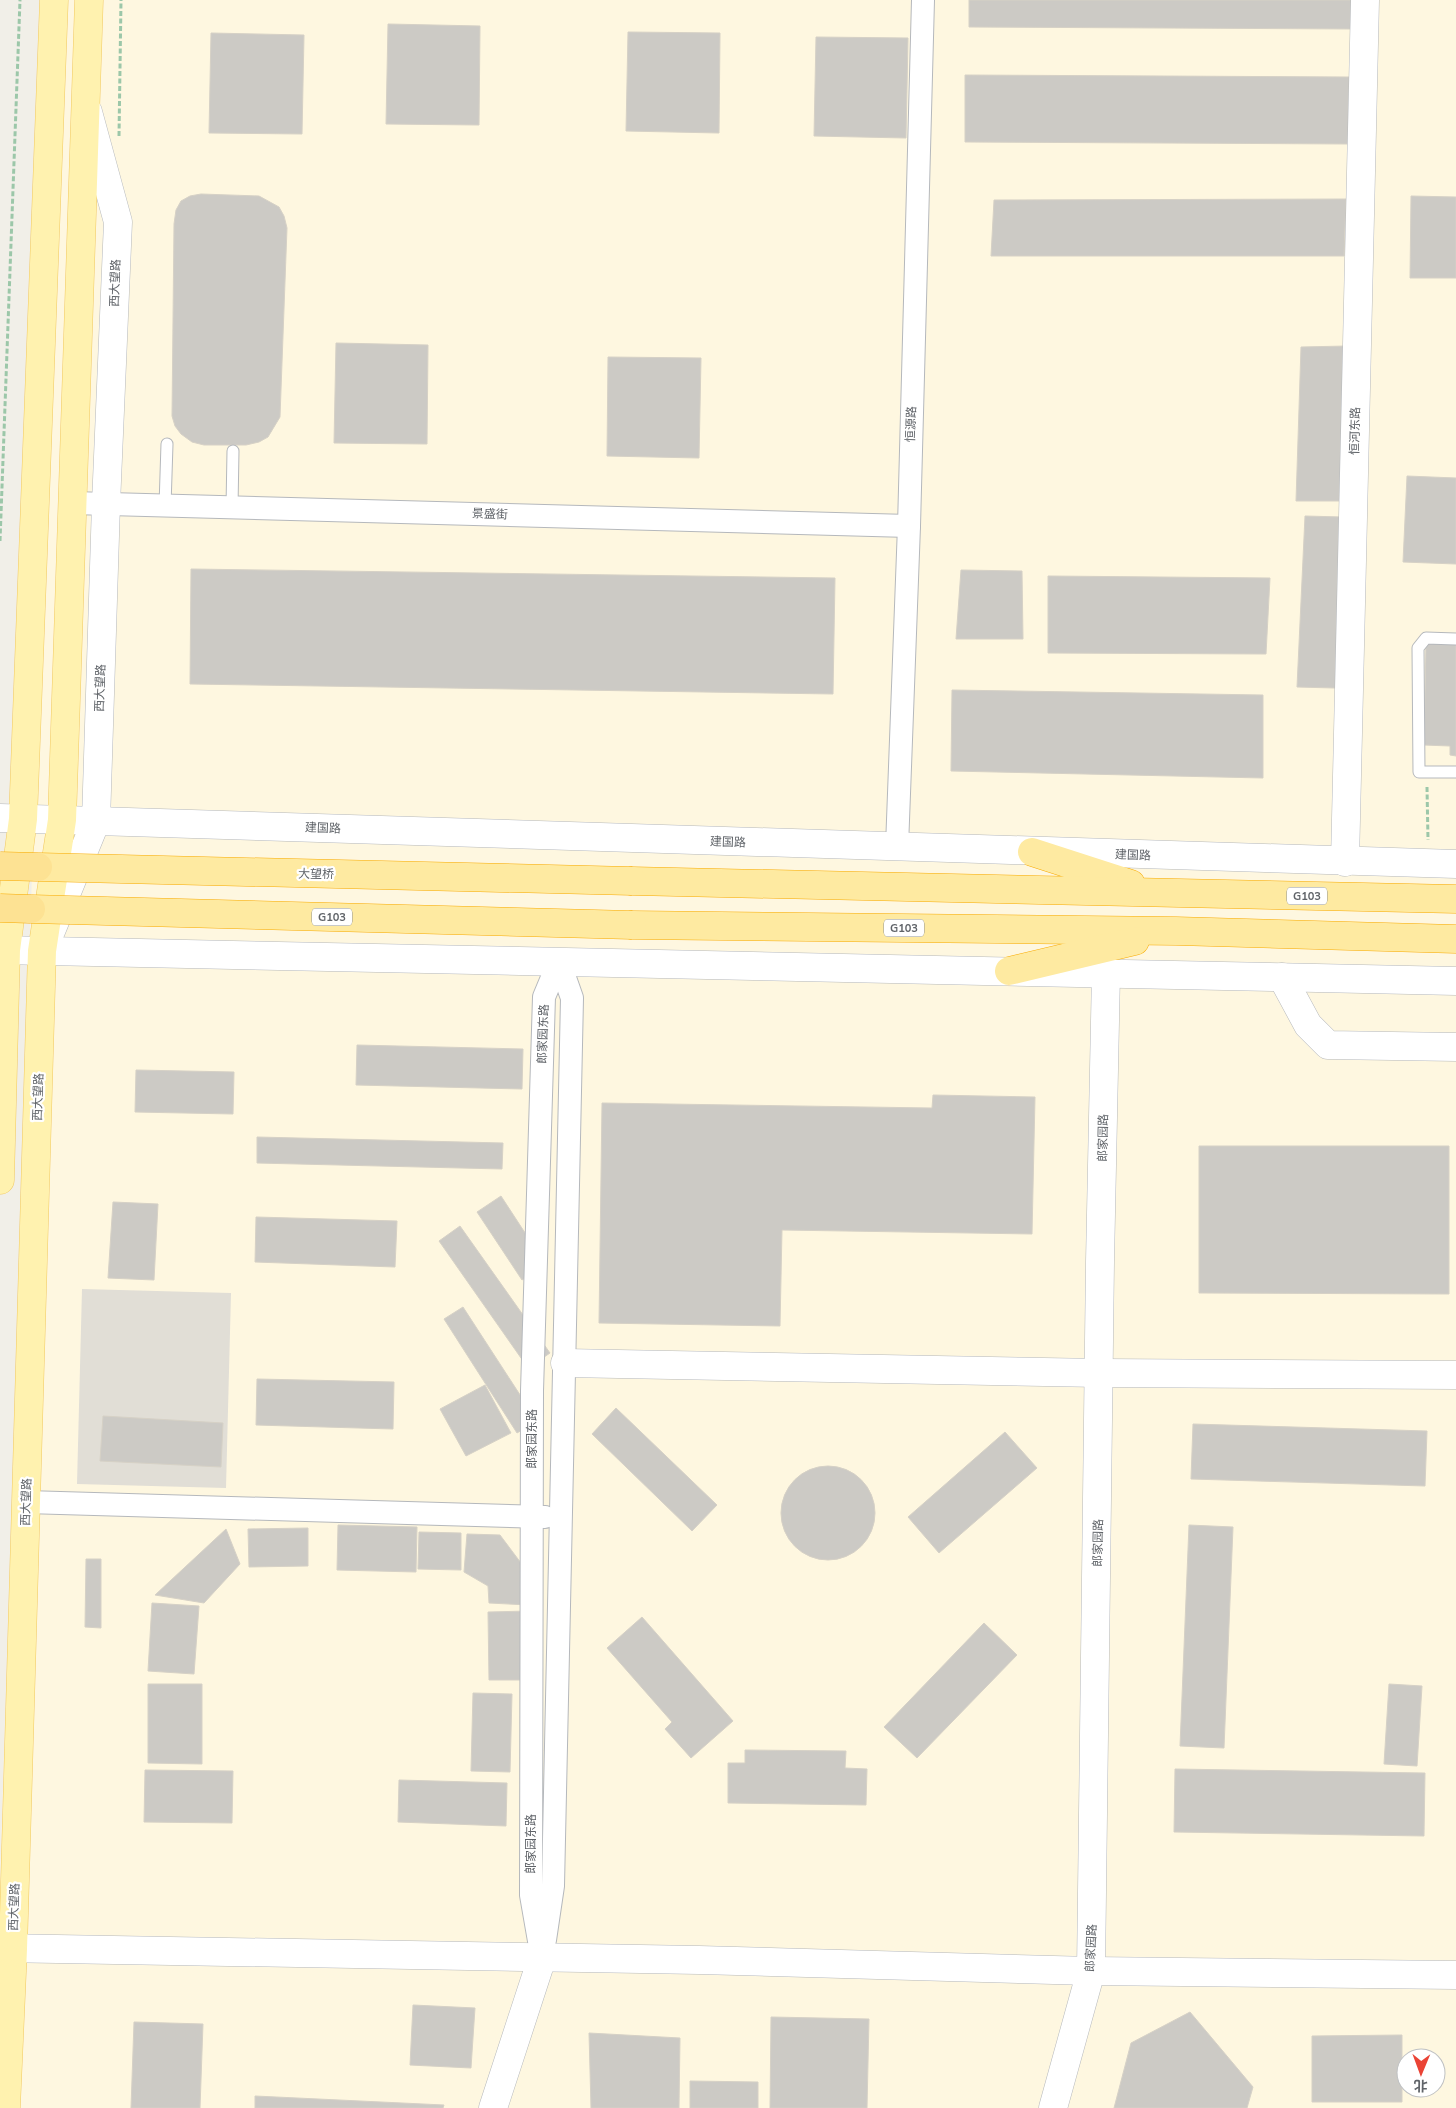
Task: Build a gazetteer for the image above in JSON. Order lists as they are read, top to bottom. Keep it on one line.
{"streets":{"highway":["大望桥","G103"],"main road":["西大望路"],"street":["恒源路","恒河东路","景盛街","建国路","郎家园东路","郎家园路"]},"crossings":[["西大望路","景盛街"],["西大望路","建国路"],["恒源路","景盛街"],["恒源路","建国路"],["恒河东路","建国路"],["大望桥","G103"]],"north":"bottom"}
